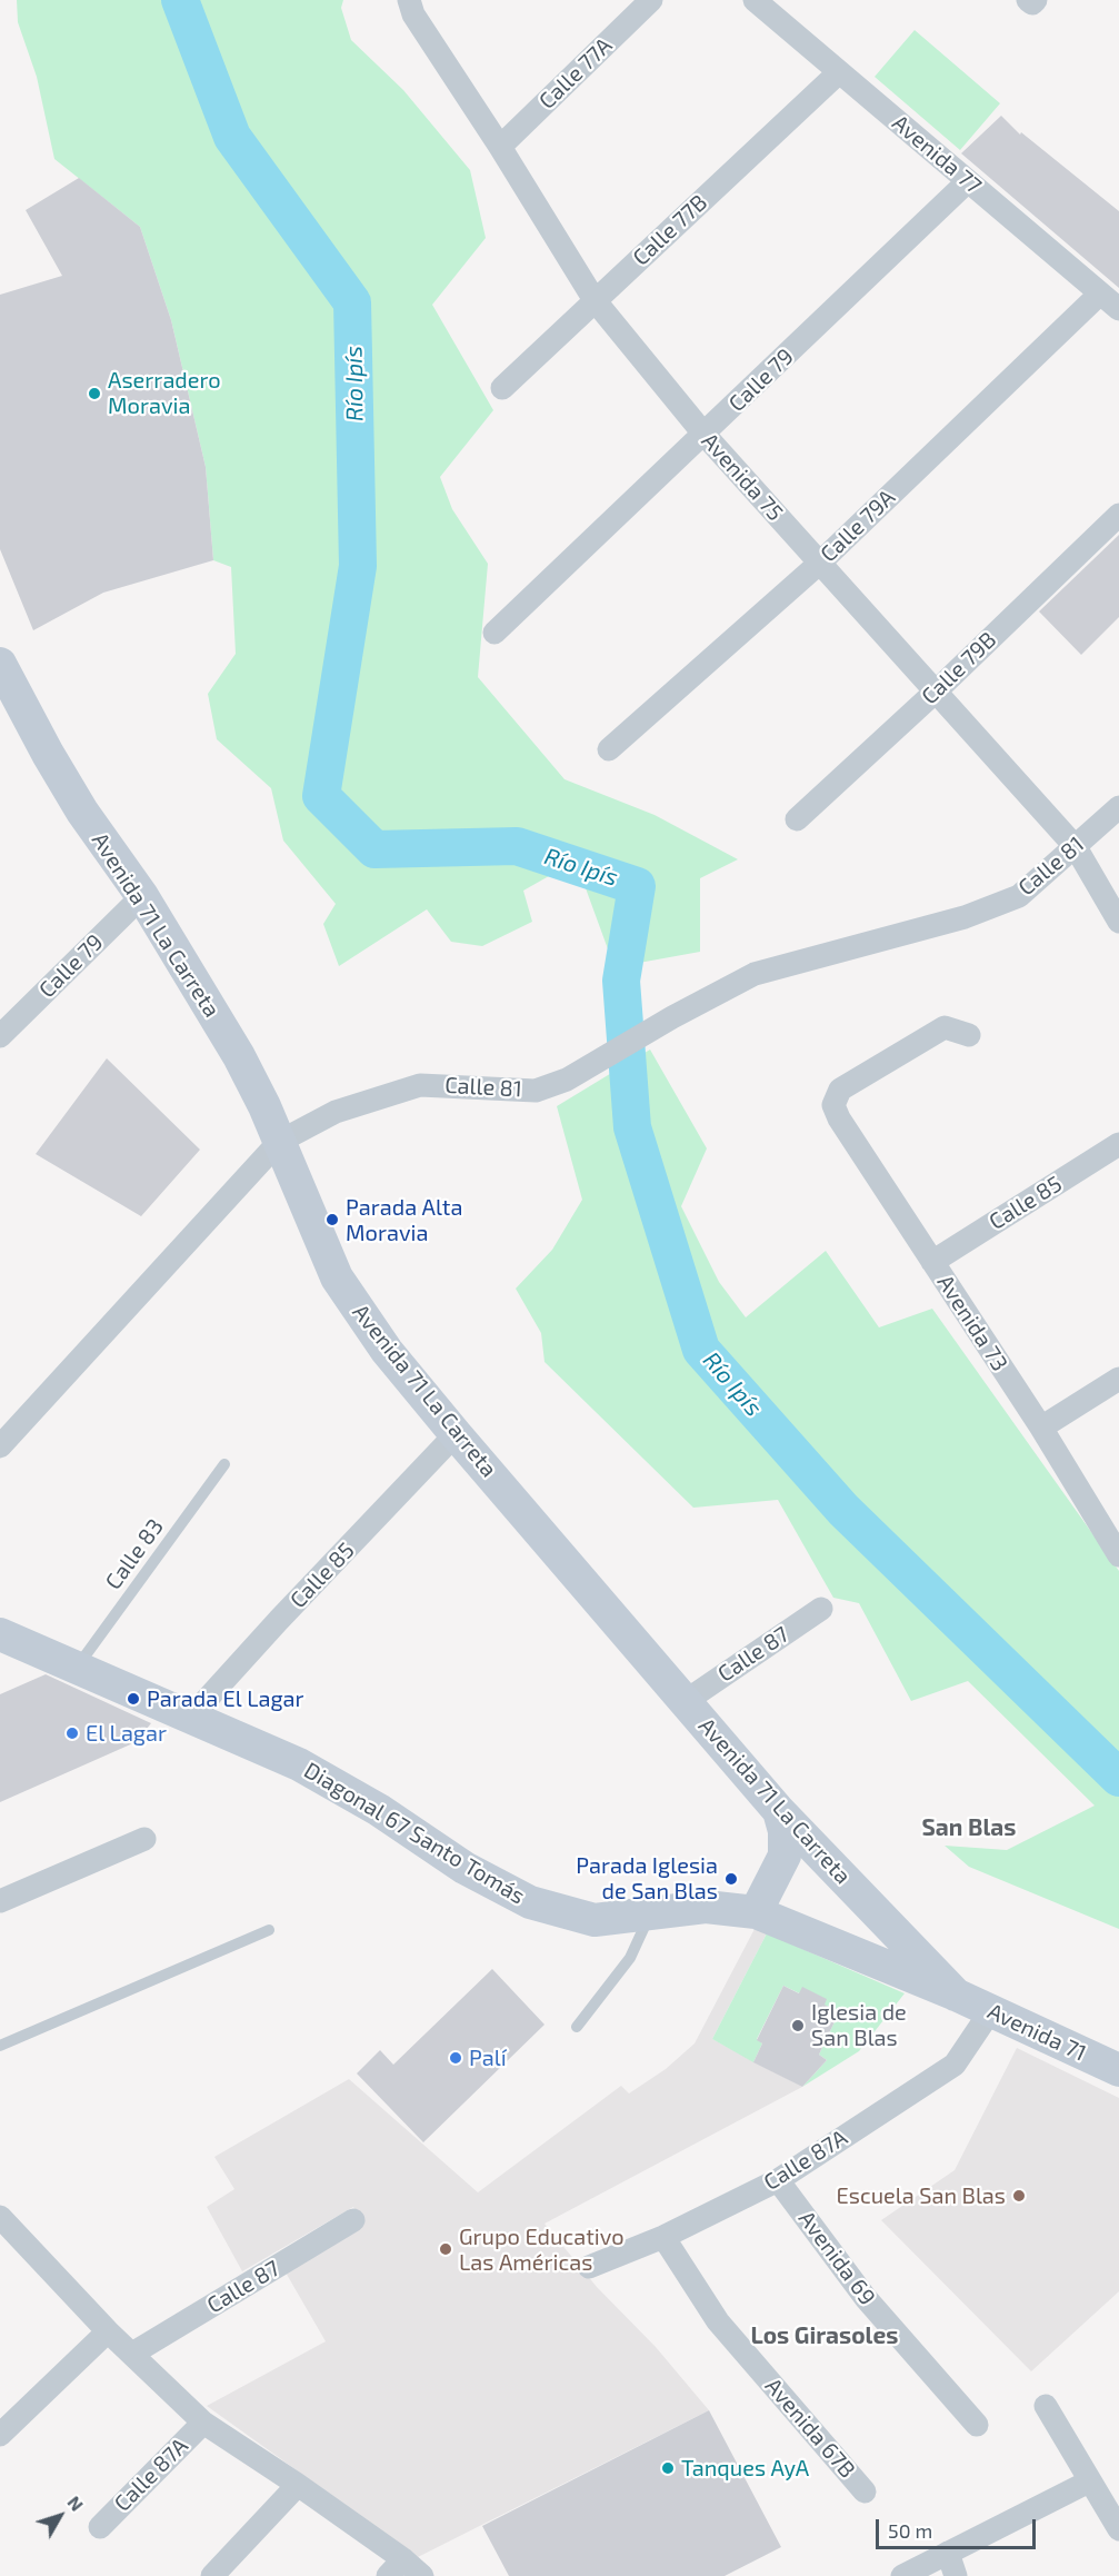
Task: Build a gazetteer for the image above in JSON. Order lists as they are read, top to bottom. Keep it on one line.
{"streets":{"street":["Calle 77A","Avenida 77","Calle 77B","Calle 79","Avenida 75","Calle 79A","Calle 79B","Calle 81","Avenida 71 La Carreta","Calle 85","Avenida 73","Calle 87","Diagonal 67 Santo Tomás","Avenida 71","Calle 87A","Avenida 69","Avenida 67B"],"lane":["Calle 83"]},"crossings":[["Calle 77A","Avenida 75"],["Avenida 77","Calle 77B"],["Avenida 77","Calle 79"],["Avenida 77","Calle 79A"],["Calle 77B","Avenida 75"],["Calle 79","Avenida 75"],["Calle 79","Avenida 71 La Carreta"],["Avenida 75","Calle 79A"],["Avenida 75","Calle 79B"],["Avenida 75","Calle 81"],["Calle 81","Avenida 71 La Carreta"],["Avenida 71 La Carreta","Calle 85"],["Avenida 71 La Carreta","Calle 87"],["Avenida 71 La Carreta","Diagonal 67 Santo Tomás"],["Avenida 71 La Carreta","Avenida 71"],["Calle 85","Avenida 73"],["Calle 85","Diagonal 67 Santo Tomás"],["Calle 83","Diagonal 67 Santo Tomás"],["Diagonal 67 Santo Tomás","Avenida 71"],["Avenida 71","Calle 87A"],["Calle 87A","Avenida 69"],["Calle 87A","Avenida 67B"]],"districts":["San Blas","Los Girasoles"],"water":["Río Ipís"],"places":["Aserradero Moravia","Parada Alta Moravia","Parada El Lagar","El Lagar","Parada Iglesia de San Blas","Iglesia de San Blas","Palí","Escuela San Blas","Grupo Educativo Las Américas","Tanques AyA"],"scale_bar":"50 m","north":"top right"}
